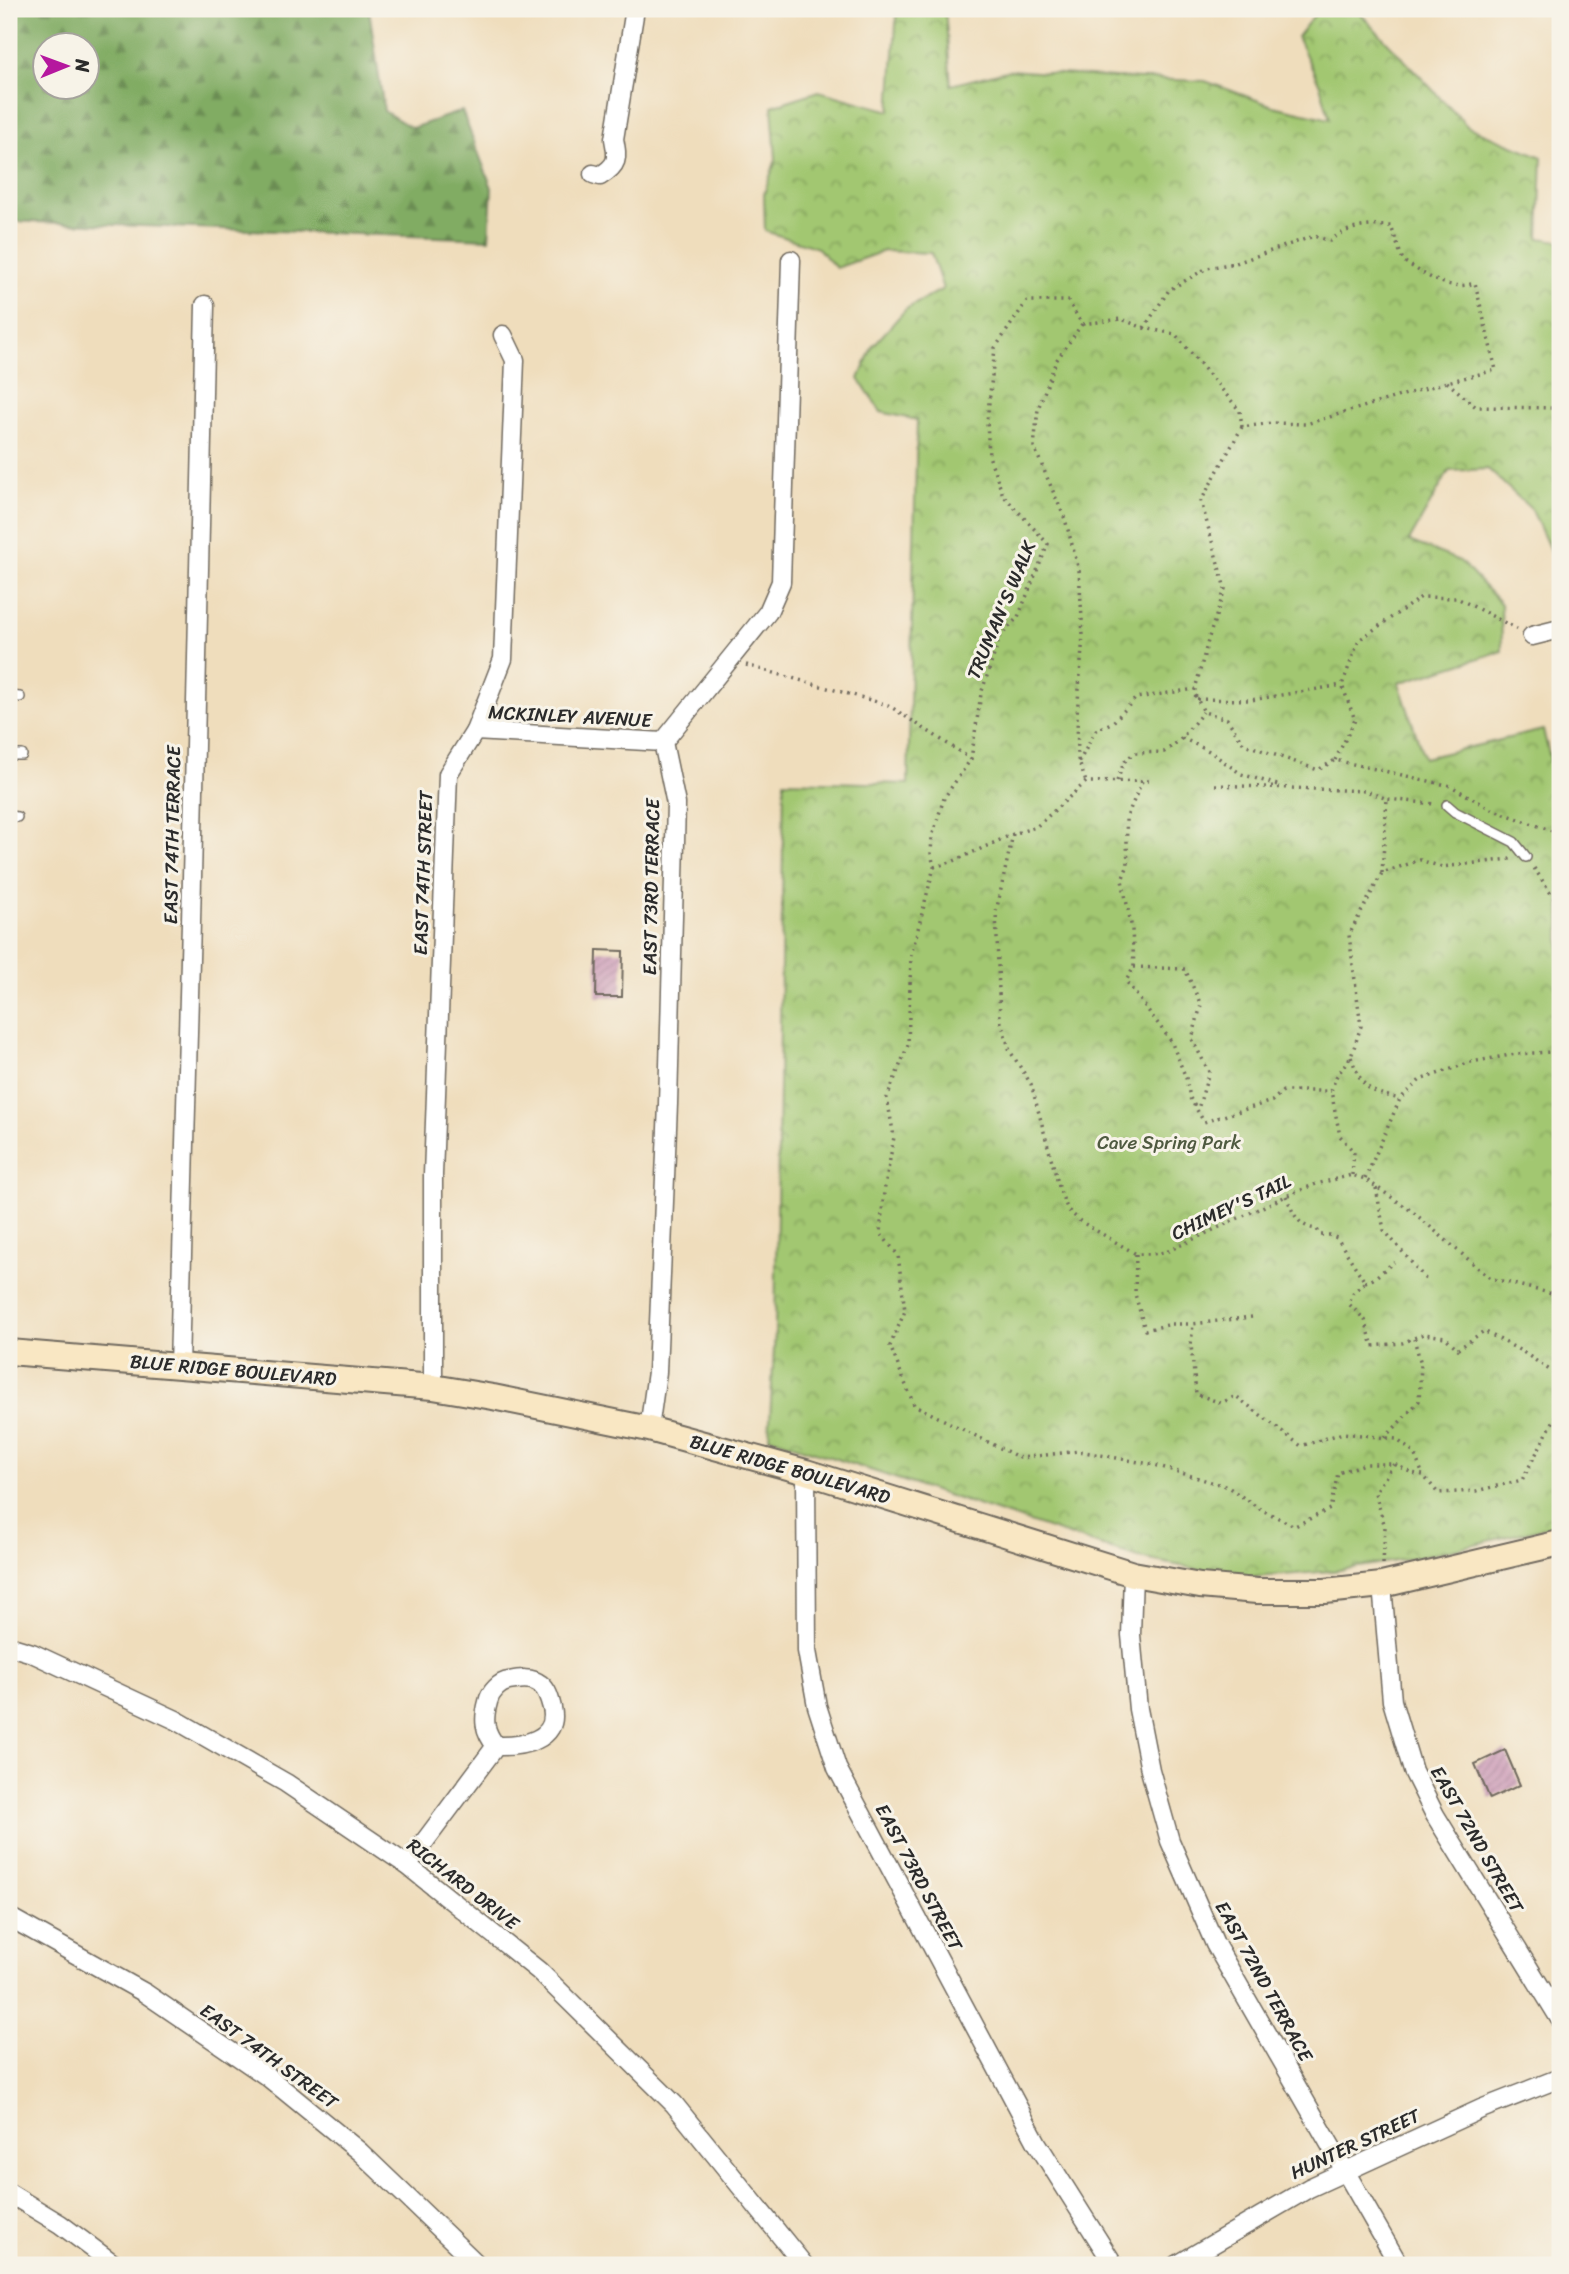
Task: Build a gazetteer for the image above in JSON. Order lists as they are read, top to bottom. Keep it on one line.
{"streets":{"main road":["BLUE RIDGE BOULEVARD"],"street":["MCKINLEY AVENUE","EAST 74TH TERRACE","EAST 74TH STREET","EAST 73RD TERRACE","EAST 72ND STREET","EAST 73RD STREET","RICHARD DRIVE","EAST 72ND TERRACE","HUNTER STREET"],"path":["TRUMAN'S WALK","CHIMEY'S TAIL"]},"crossings":[["MCKINLEY AVENUE","EAST 74TH STREET"],["MCKINLEY AVENUE","EAST 73RD TERRACE"],["EAST 74TH TERRACE","BLUE RIDGE BOULEVARD"],["EAST 74TH STREET","BLUE RIDGE BOULEVARD"],["EAST 73RD TERRACE","BLUE RIDGE BOULEVARD"],["BLUE RIDGE BOULEVARD","EAST 72ND STREET"],["BLUE RIDGE BOULEVARD","EAST 73RD STREET"],["BLUE RIDGE BOULEVARD","EAST 72ND TERRACE"],["EAST 72ND TERRACE","HUNTER STREET"]],"parks":["Cave Spring Park"],"north":"right"}
